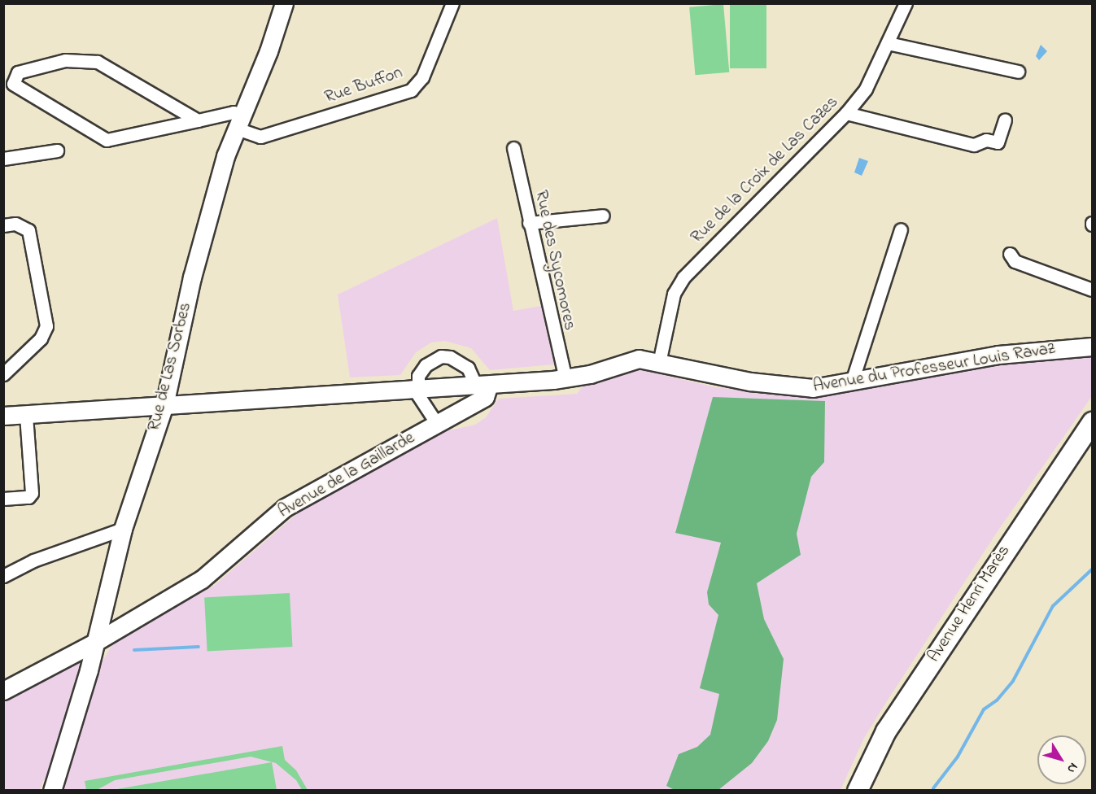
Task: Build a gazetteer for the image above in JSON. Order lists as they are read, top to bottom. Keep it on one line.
{"streets":{"main road":["Avenue Henri Marès"],"street":["Rue Buffon","Rue de la Croix de Las Cazes","Rue des Sycomores","Rue de Las Sorbes","Avenue du Professeur Louis Ravaz","Avenue de la Gaillarde"]},"crossings":[["Rue Buffon","Rue de Las Sorbes"],["Rue de la Croix de Las Cazes","Avenue du Professeur Louis Ravaz"],["Rue des Sycomores","Avenue du Professeur Louis Ravaz"],["Rue de Las Sorbes","Avenue du Professeur Louis Ravaz"],["Rue de Las Sorbes","Avenue de la Gaillarde"],["Avenue du Professeur Louis Ravaz","Avenue de la Gaillarde"]],"north":"bottom right"}
